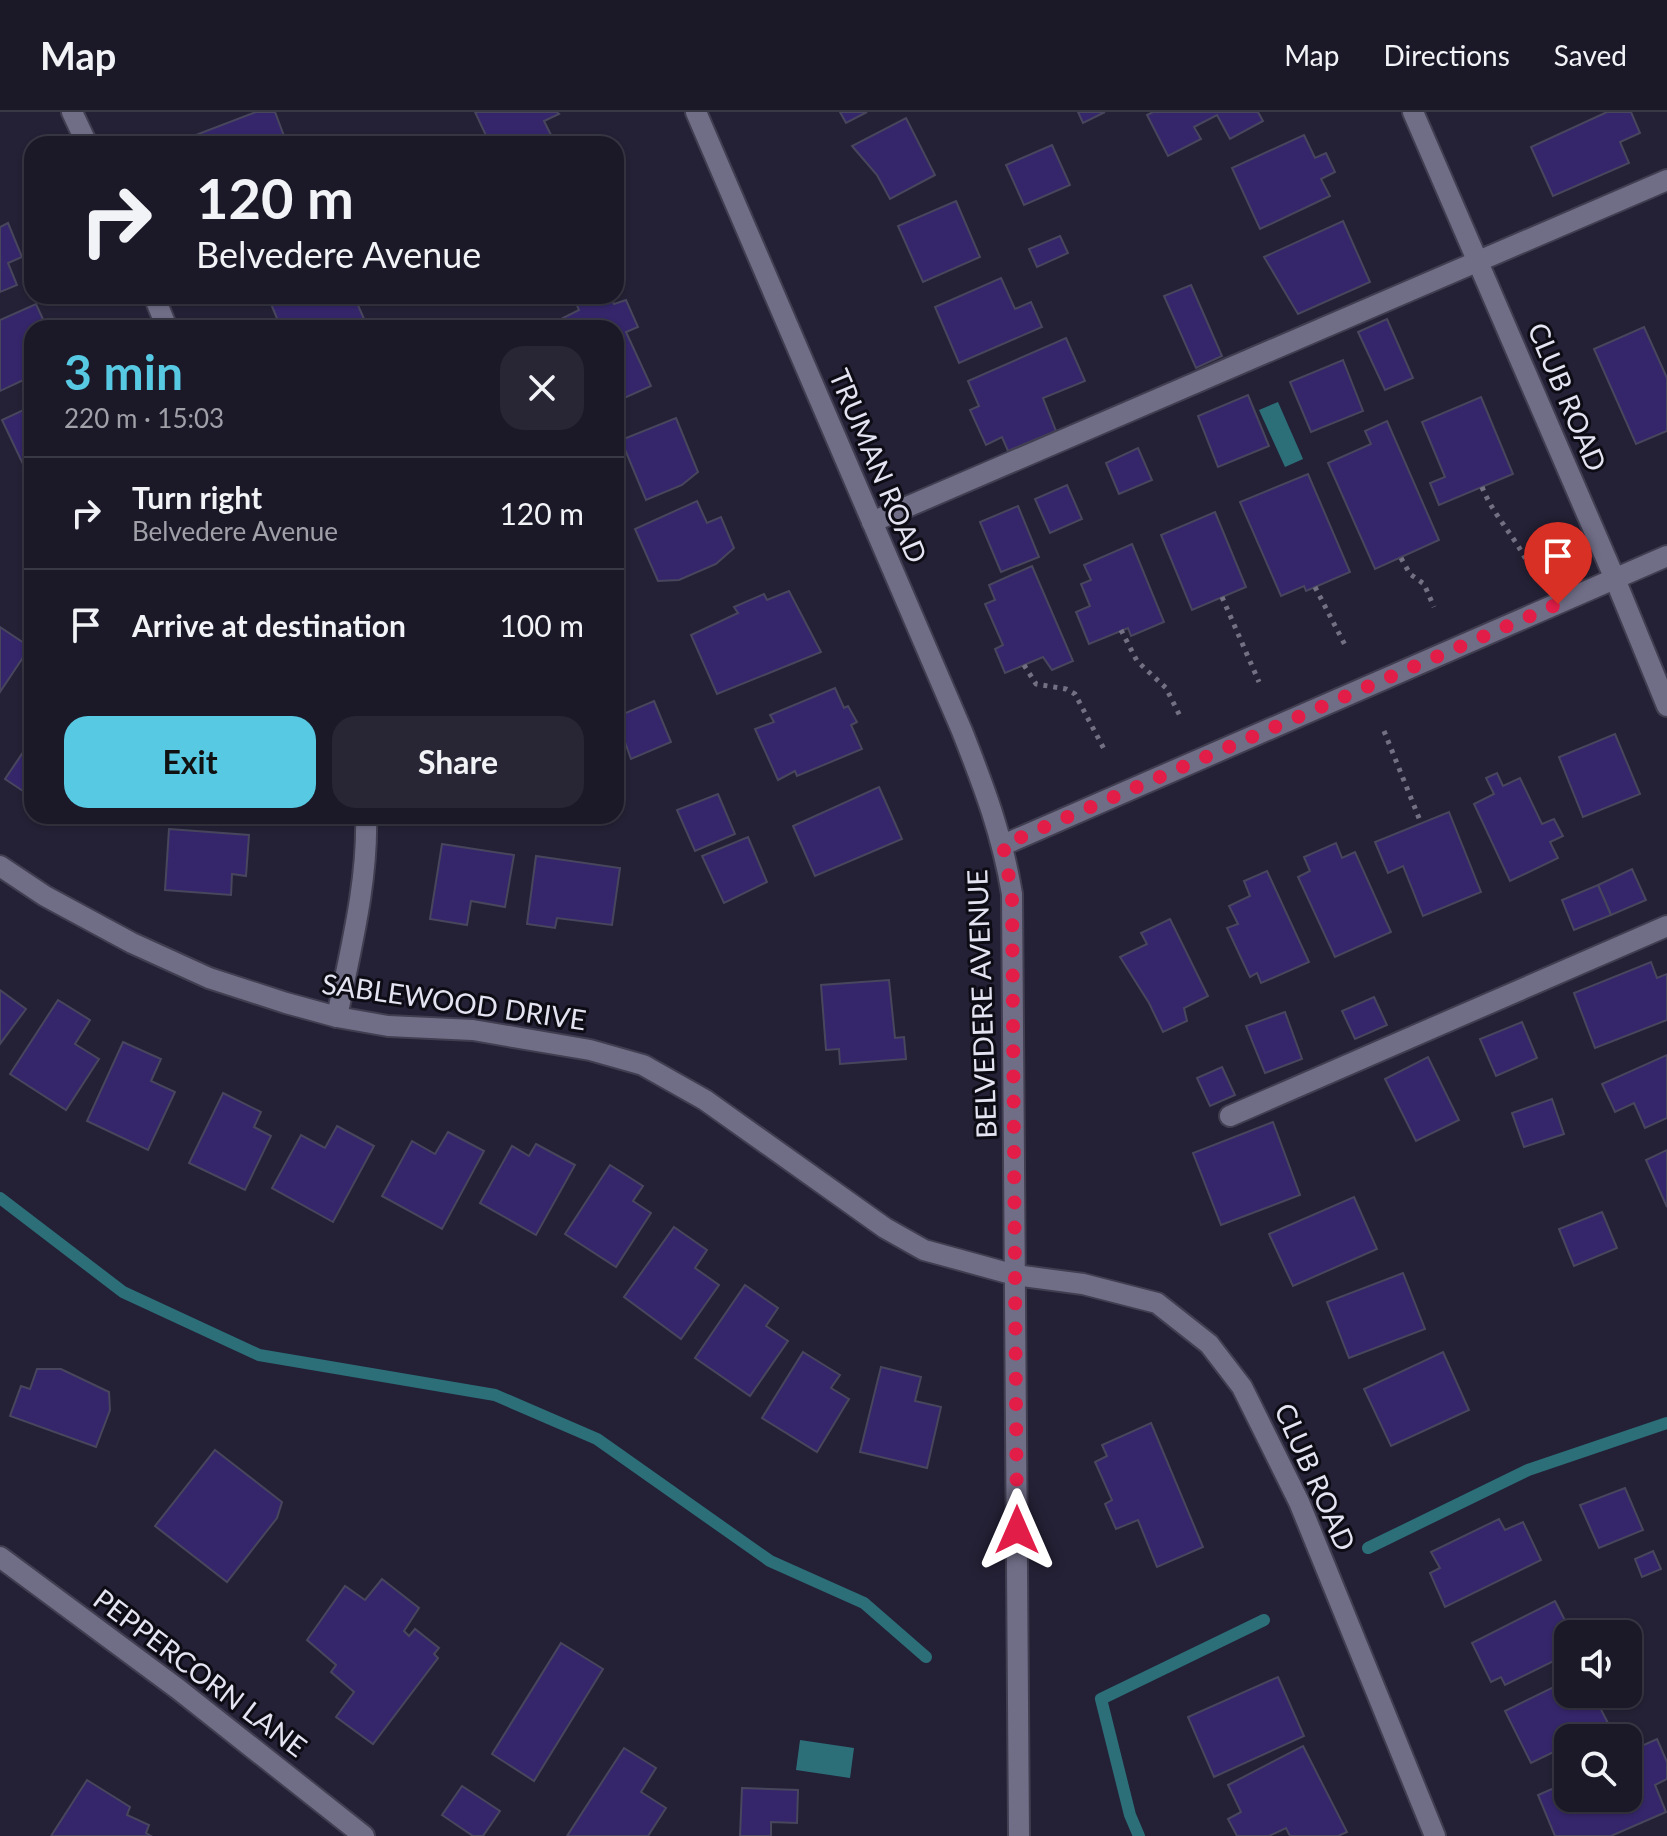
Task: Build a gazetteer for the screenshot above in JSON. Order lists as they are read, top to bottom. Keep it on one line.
{"streets":{"street":["CLUB ROAD","TRUMAN ROAD","SABLEWOOD DRIVE","BELVEDERE AVENUE","PEPPERCORN LANE"]},"crossings":[["CLUB ROAD","SABLEWOOD DRIVE"],["CLUB ROAD","BELVEDERE AVENUE"],["TRUMAN ROAD","BELVEDERE AVENUE"],["SABLEWOOD DRIVE","BELVEDERE AVENUE"]],"page":{"header":"Map","nav":["Map","Directions","Saved"],"turn":["120 m","Belvedere Avenue"],"heading":["3 min","220 m · 15:03"],"list":[{"name":"Turn right","note":"Belvedere Avenue","value":"120 m"},{"name":"Arrive at destination","value":"100 m"}],"buttons":["Exit","Share"]}}
